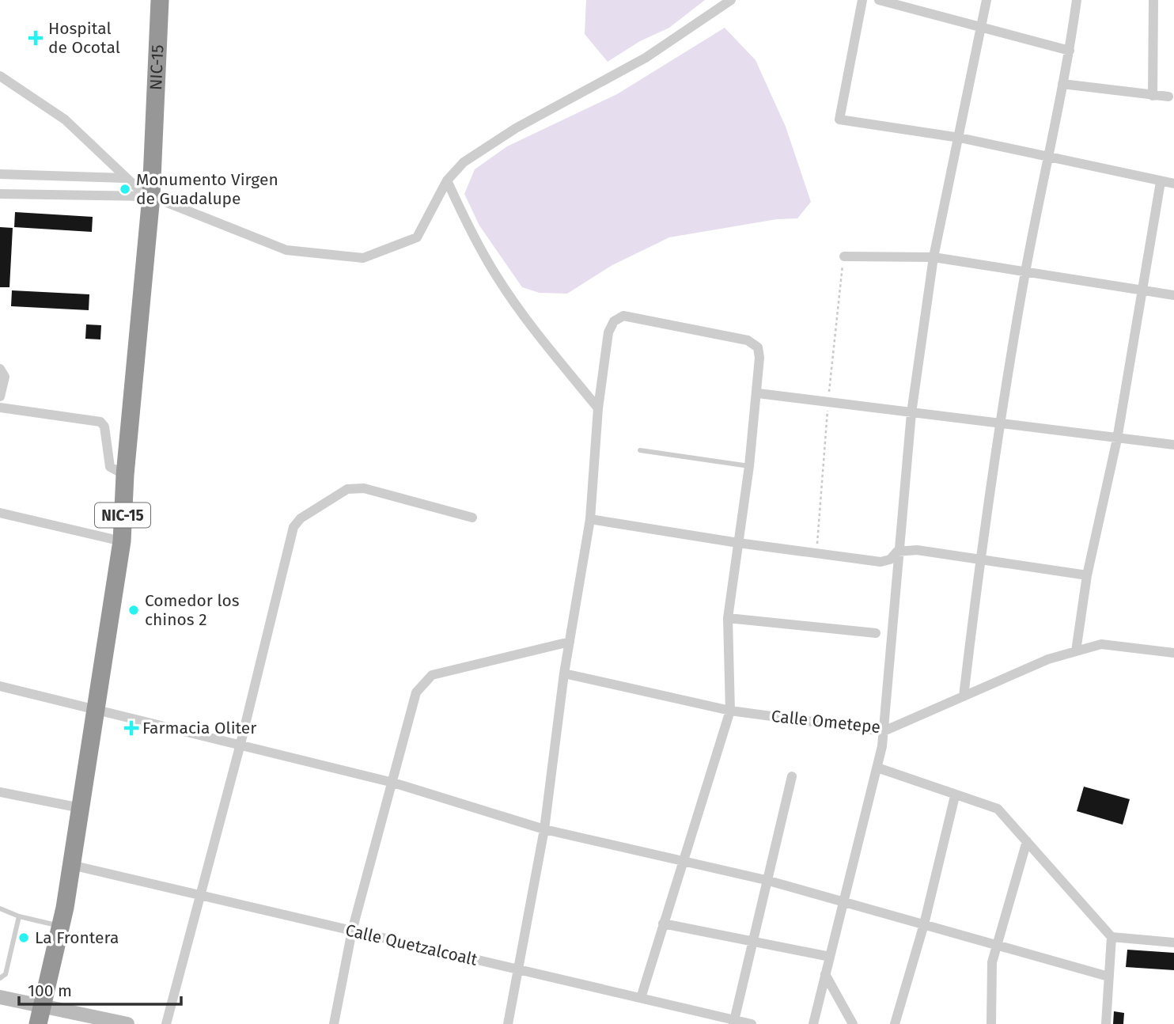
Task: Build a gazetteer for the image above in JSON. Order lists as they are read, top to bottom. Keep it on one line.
{"streets":{"highway":["NIC-15"],"street":["Calle Ometepe","Calle Quetzalcoalt"]},"crossings":[["NIC-15","Calle Quetzalcoalt"]],"places":{"health":["Hospital de Ocotal","Farmacia Oliter"],"other":["Monumento Virgen de Guadalupe","Comedor los chinos 2","La Frontera"]},"scale_bar":"100 m"}
